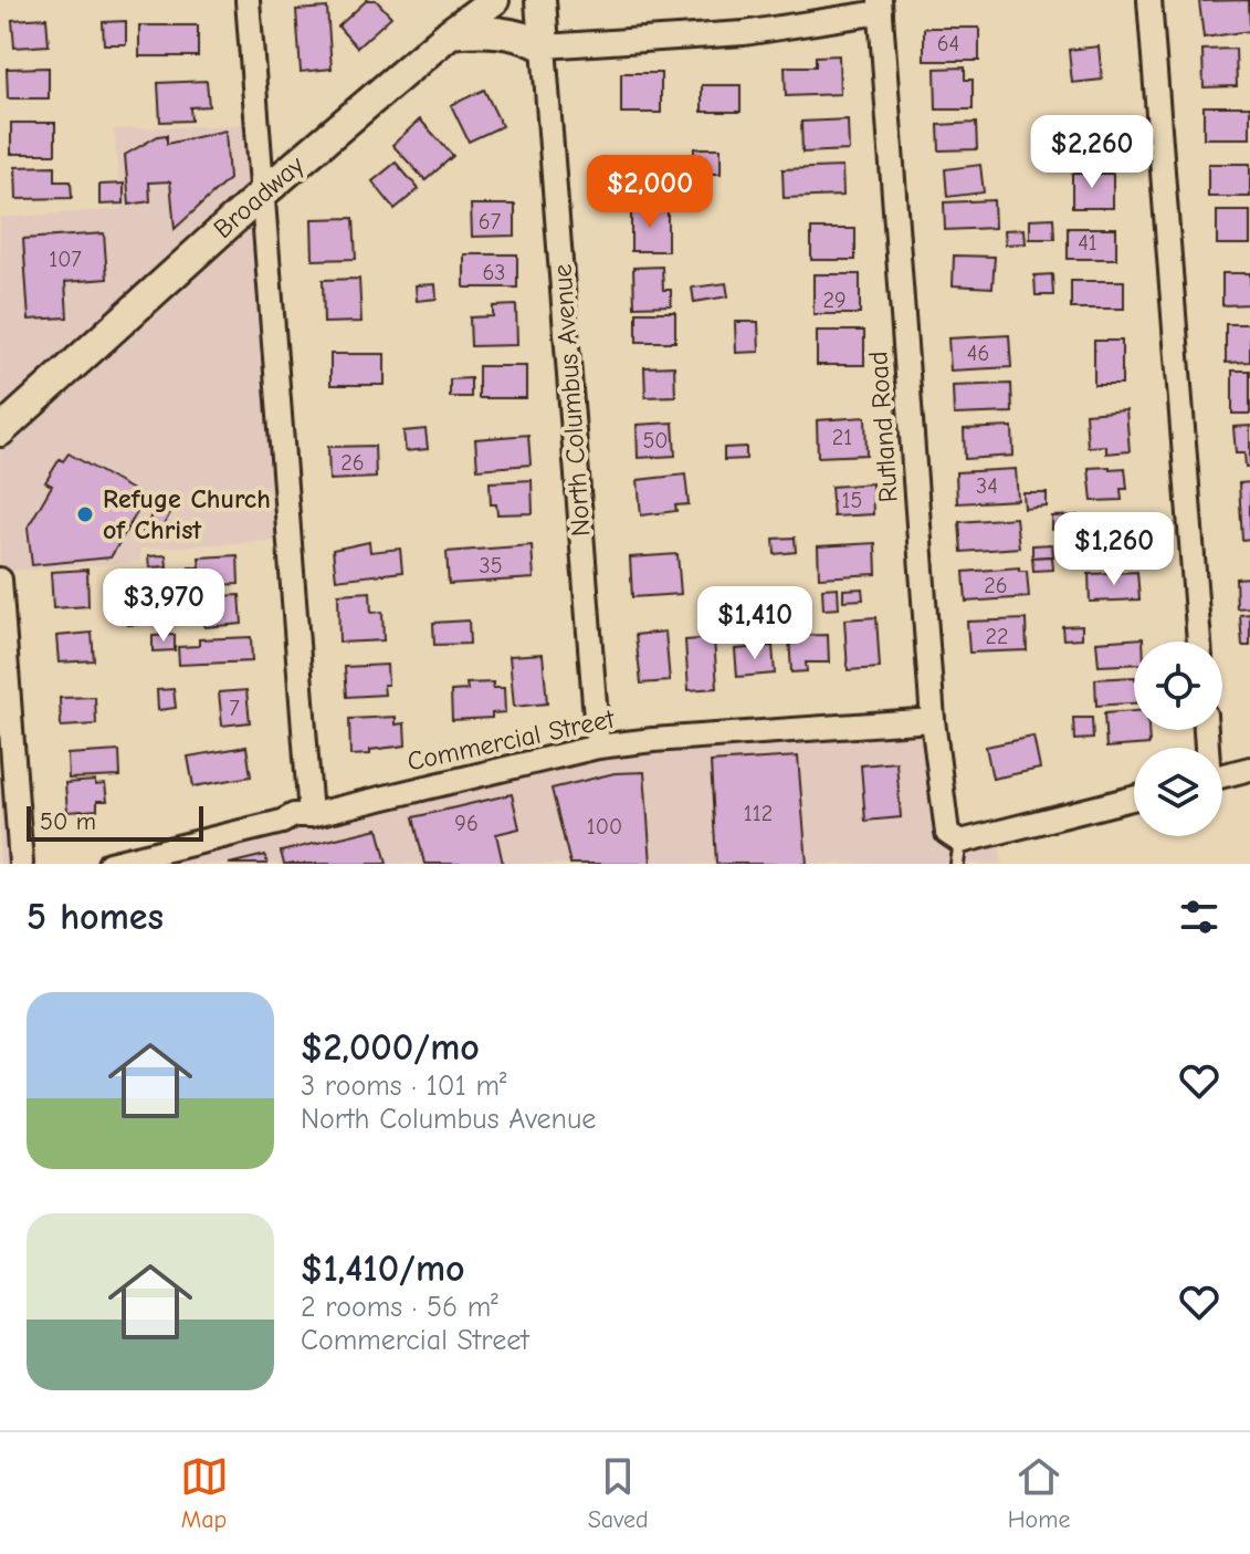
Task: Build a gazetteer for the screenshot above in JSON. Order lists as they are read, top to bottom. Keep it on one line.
{"streets":{"street":["Broadway","North Columbus Avenue","Rutland Road","Commercial Street"]},"crossings":[["North Columbus Avenue","Commercial Street"],["Rutland Road","Commercial Street"]],"places":["Refuge Church of Christ"],"house_numbers":["64","67","41","107","63","29","46","21","50","26","34","15","35","26","22","7","112","96","100"],"scale_bar":"50 m","page":{"price":["$2,260","$2,000","$1,260","$3,970","$1,410"],"scale":"50 m","heading":"5 homes","list":[{"name":"$2,000/mo","note":"3 rooms · 101 m² · North Columbus Avenue"},{"name":"$1,410/mo","note":"2 rooms · 56 m² · Commercial Street"}],"tabs":["Map","Saved","Home"]}}
